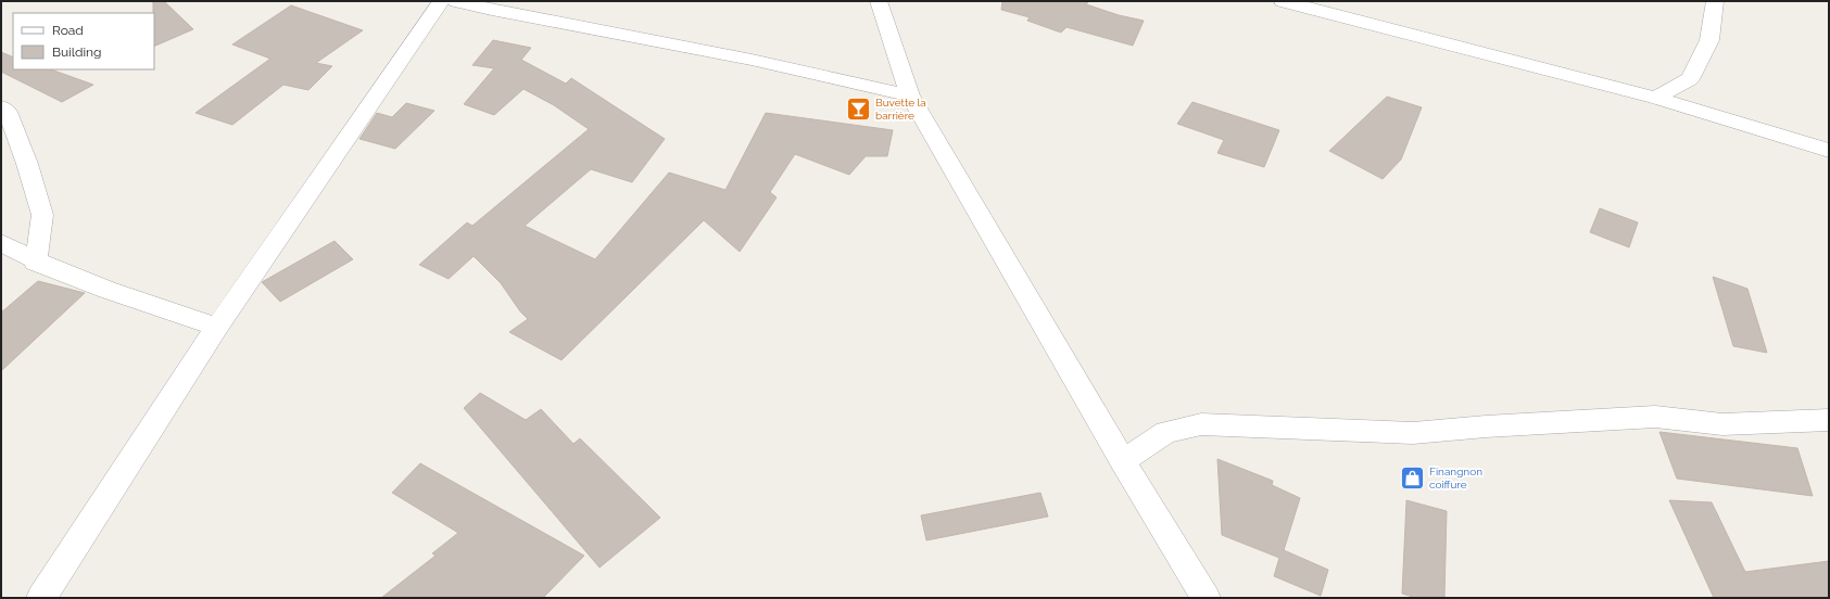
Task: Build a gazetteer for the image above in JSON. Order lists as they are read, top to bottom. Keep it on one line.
{"places":{"bar":["Buvette la barrière"],"shop":["Finangnon coiffure"]},"legend":["Road","Building"]}
